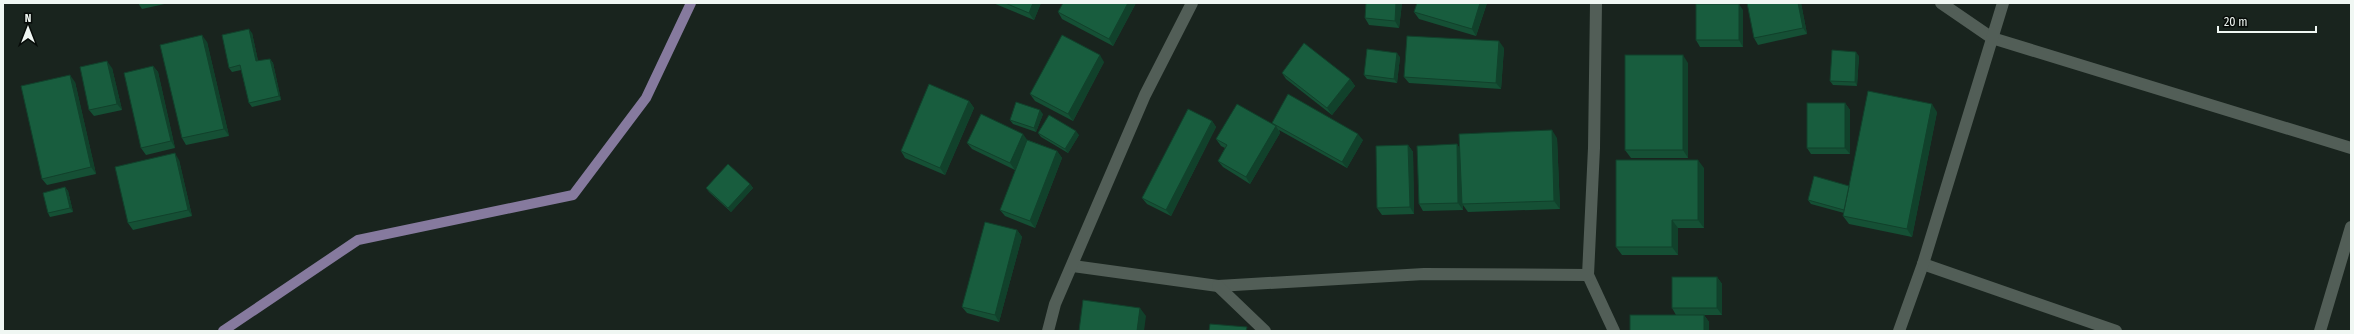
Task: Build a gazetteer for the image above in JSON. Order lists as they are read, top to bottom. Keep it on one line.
{"scale_bar":"20 m","north":"top"}
